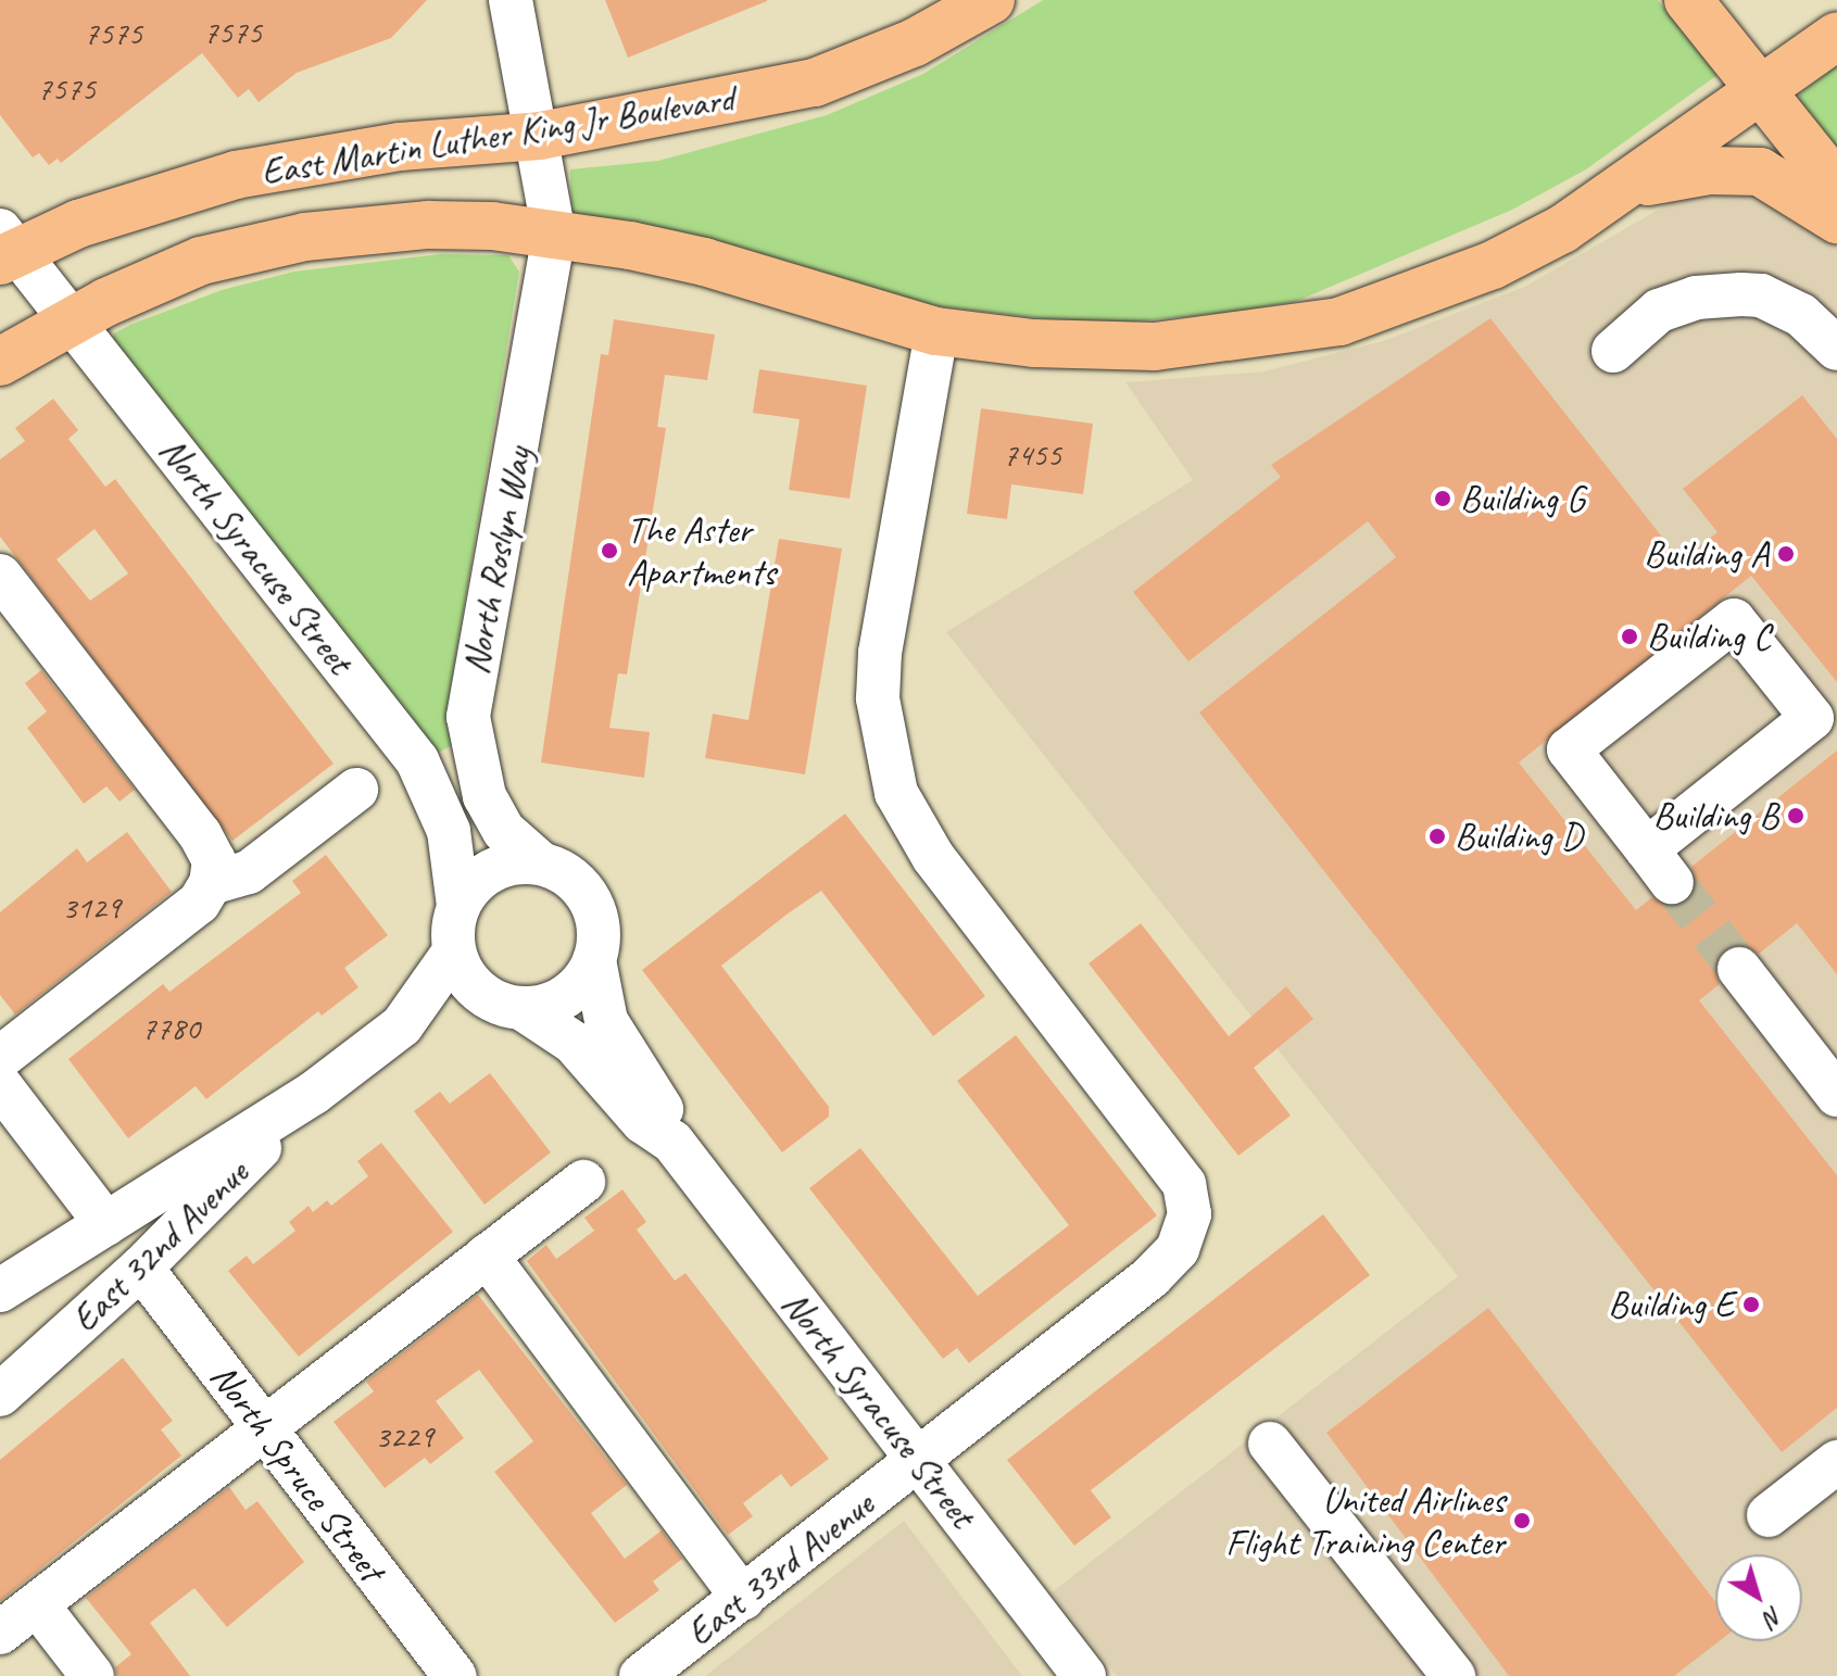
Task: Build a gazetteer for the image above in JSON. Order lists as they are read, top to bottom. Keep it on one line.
{"streets":{"main road":["East Martin Luther King Jr Boulevard"],"street":["North Syracuse Street","North Roslyn Way","East 32nd Avenue","North Spruce Street","East 33rd Avenue"]},"crossings":[["East Martin Luther King Jr Boulevard","North Syracuse Street"],["East Martin Luther King Jr Boulevard","North Roslyn Way"],["East Martin Luther King Jr Boulevard","East 33rd Avenue"],["North Syracuse Street","North Roslyn Way"],["North Syracuse Street","East 32nd Avenue"],["North Syracuse Street","East 33rd Avenue"],["North Roslyn Way","East 32nd Avenue"],["East 32nd Avenue","North Spruce Street"]],"places":["Building G","The Aster Apartments","Building A","Building C","Building B","Building D","Building E","United Airlines Flight Training Center"],"house_numbers":["7575","7575","7575","7455","3129","7780","3229"],"north":"bottom right"}
